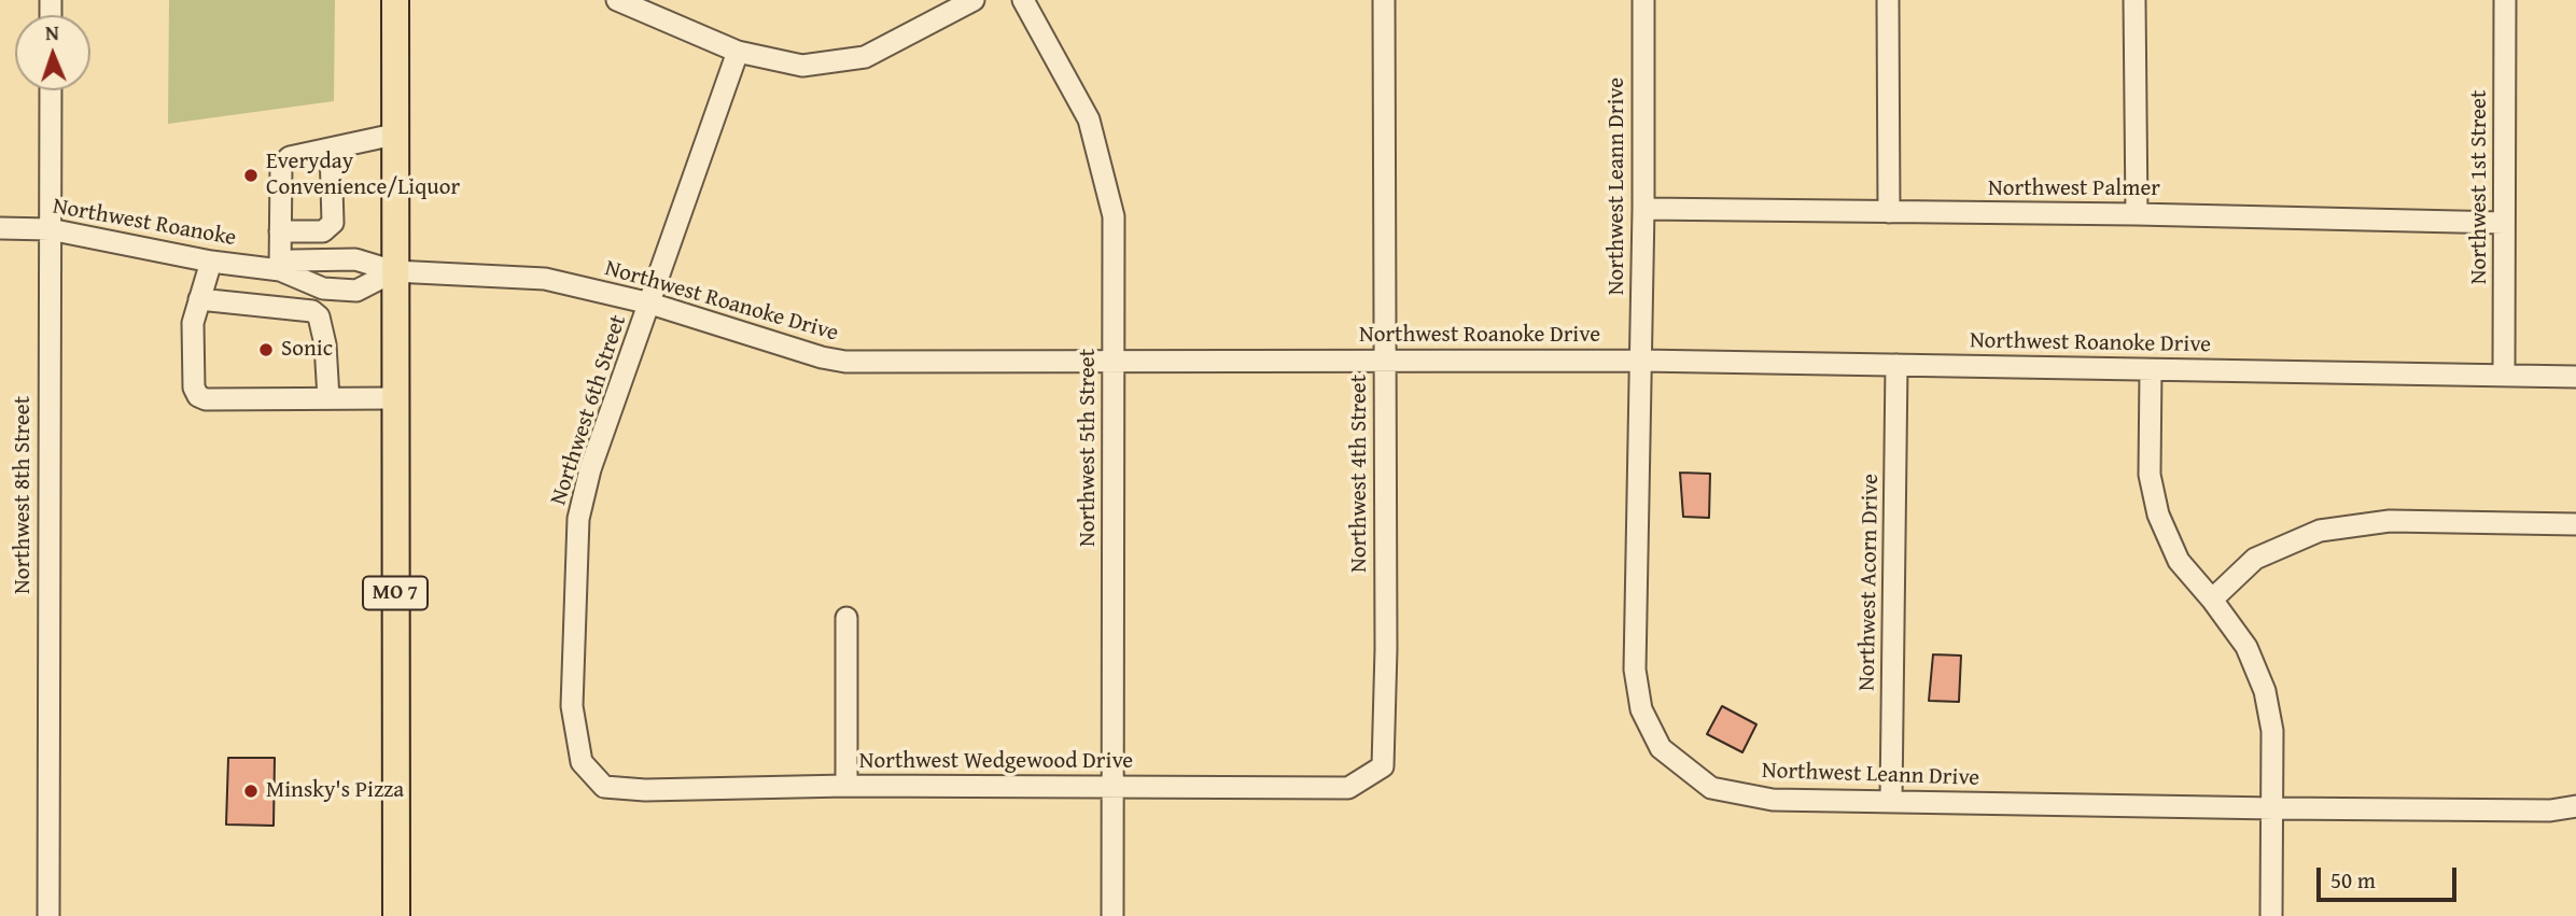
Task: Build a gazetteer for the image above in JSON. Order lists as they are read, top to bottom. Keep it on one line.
{"streets":{"main road":["MO 7"],"street":["Northwest Leann Drive","Northwest 1st Street","Northwest Palmer","Northwest Roanoke","Northwest Roanoke Drive","Northwest 6th Street","Northwest 5th Street","Northwest 4th Street","Northwest 8th Street","Northwest Acorn Drive","Northwest Wedgewood Drive"]},"crossings":[["Northwest Leann Drive","Northwest Palmer"],["Northwest Leann Drive","Northwest Roanoke Drive"],["Northwest Leann Drive","Northwest Acorn Drive"],["Northwest 1st Street","Northwest Palmer"],["Northwest 1st Street","Northwest Roanoke Drive"],["Northwest Roanoke","Northwest Roanoke Drive"],["Northwest Roanoke","Northwest 8th Street"],["Northwest Roanoke","MO 7"],["Northwest Roanoke Drive","Northwest 6th Street"],["Northwest Roanoke Drive","Northwest 5th Street"],["Northwest Roanoke Drive","Northwest 4th Street"],["Northwest Roanoke Drive","Northwest Acorn Drive"],["Northwest Roanoke Drive","MO 7"],["Northwest 6th Street","Northwest Wedgewood Drive"],["Northwest 5th Street","Northwest Wedgewood Drive"],["Northwest 4th Street","Northwest Wedgewood Drive"]],"places":["Everyday Convenience/Liquor","Sonic","Minsky's Pizza"],"scale_bar":"50 m","north":"top"}
